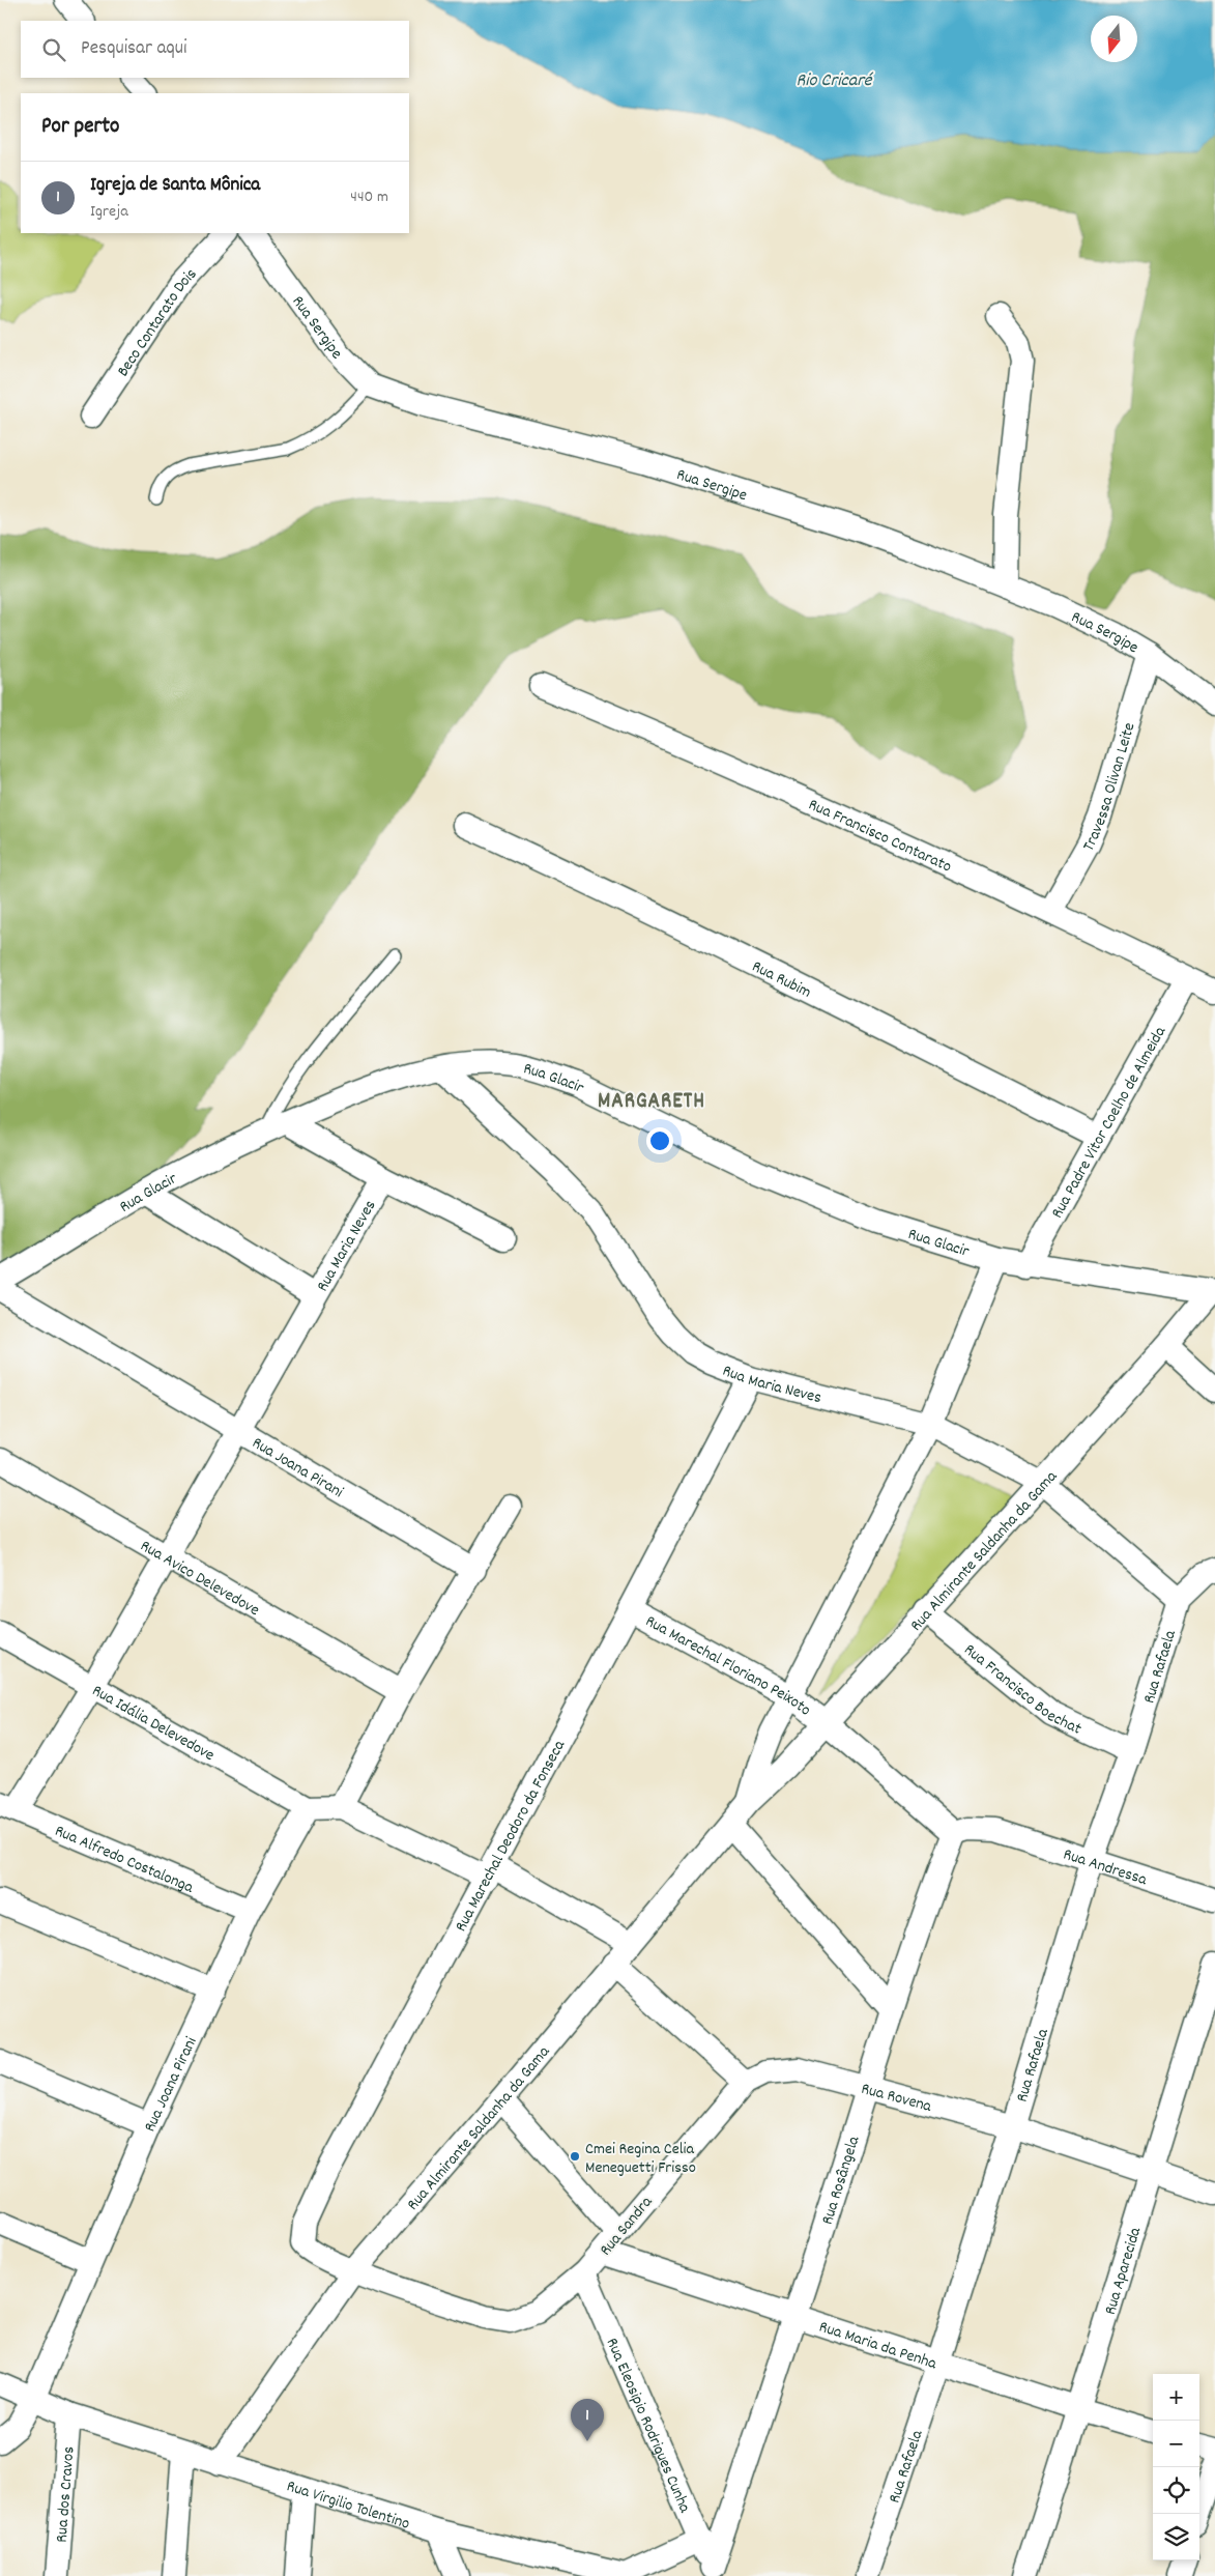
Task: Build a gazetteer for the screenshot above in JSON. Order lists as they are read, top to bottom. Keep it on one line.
{"streets":{"street":["Beco Contarato Dois","Rua Sergipe","Travessa Olivan Leite","Rua Francisco Contarato","Rua Rubim","Rua Glacir","Rua Padre Vitor Coelho de Almeida","Rua Maria Neves","Rua Joana Pirani","Rua Almirante Saldanha da Gama","Rua Avico Delevedove","Rua Marechal Floriano Peixoto","Rua Rafaela","Rua Francisco Boechat","Rua Idália Delevedove","Rua Marechal Deodoro da Fonseca","Rua Alfredo Costalonga","Rua Andressa","Rua Rovena","Rua Rosângela","Rua Sandra","Rua Aparecida","Rua Maria da Penha","Rua Eleosipio Rodrigues Cunha","Rua dos Cravos","Rua Virgilio Tolentino"]},"crossings":[["Rua Sergipe","Travessa Olivan Leite"],["Travessa Olivan Leite","Rua Francisco Contarato"],["Rua Francisco Contarato","Rua Padre Vitor Coelho de Almeida"],["Rua Rubim","Rua Padre Vitor Coelho de Almeida"],["Rua Glacir","Rua Padre Vitor Coelho de Almeida"],["Rua Glacir","Rua Maria Neves"],["Rua Glacir","Rua Almirante Saldanha da Gama"],["Rua Maria Neves","Rua Joana Pirani"],["Rua Maria Neves","Rua Almirante Saldanha da Gama"],["Rua Maria Neves","Rua Avico Delevedove"],["Rua Maria Neves","Rua Rafaela"],["Rua Maria Neves","Rua Idália Delevedove"],["Rua Maria Neves","Rua Marechal Deodoro da Fonseca"],["Rua Maria Neves","Rua Alfredo Costalonga"],["Rua Joana Pirani","Rua Idália Delevedove"],["Rua Joana Pirani","Rua Alfredo Costalonga"],["Rua Joana Pirani","Rua Virgilio Tolentino"],["Rua Almirante Saldanha da Gama","Rua Marechal Floriano Peixoto"],["Rua Almirante Saldanha da Gama","Rua Francisco Boechat"],["Rua Almirante Saldanha da Gama","Rua Marechal Deodoro da Fonseca"],["Rua Almirante Saldanha da Gama","Rua Sandra"],["Rua Almirante Saldanha da Gama","Rua Virgilio Tolentino"],["Rua Marechal Floriano Peixoto","Rua Marechal Deodoro da Fonseca"],["Rua Rafaela","Rua Francisco Boechat"],["Rua Rafaela","Rua Andressa"],["Rua Rafaela","Rua Rovena"],["Rua Rafaela","Rua Maria da Penha"],["Rua Marechal Deodoro da Fonseca","Rua Sandra"],["Rua Andressa","Rua Rosângela"],["Rua Rovena","Rua Rosângela"],["Rua Rovena","Rua Sandra"],["Rua Rovena","Rua Aparecida"],["Rua Rosângela","Rua Maria da Penha"],["Rua Rosângela","Rua Eleosipio Rodrigues Cunha"],["Rua Sandra","Rua Maria da Penha"],["Rua Sandra","Rua Eleosipio Rodrigues Cunha"],["Rua Aparecida","Rua Maria da Penha"],["Rua Eleosipio Rodrigues Cunha","Rua Virgilio Tolentino"],["Rua dos Cravos","Rua Virgilio Tolentino"]],"districts":["MARGARETH"],"water":["Rio Cricaré"],"places":["Cmei Regina Celia Meneguetti Frisso"],"north":"bottom","page":{"search":"Pesquisar aqui","heading":"Por perto","list":[{"mark":"1","name":"Igreja de Santa Mônica","note":"Igreja","value":"440 m"}],"map_buttons":["+","−"],"pins":"1"}}
